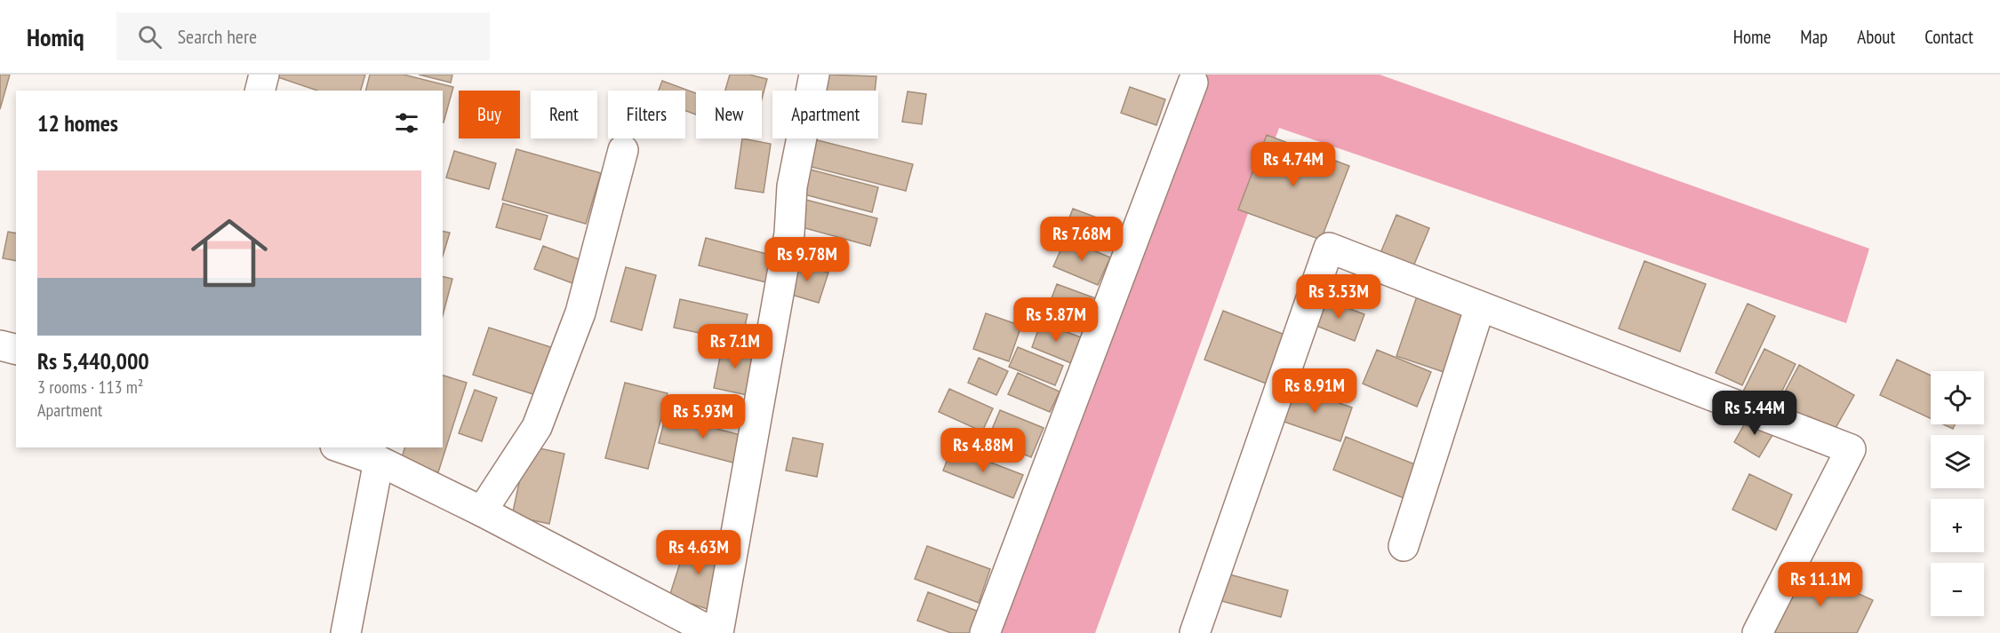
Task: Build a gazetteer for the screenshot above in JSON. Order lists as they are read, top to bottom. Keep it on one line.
{"page":{"header":"Homiq","search":"Search here","nav":["Home","Map","About","Contact"],"chip":["Buy","Rent","Filters","New","Apartment"],"heading":"12 homes","price":["Rs 4.74M","Rs 7.68M","Rs 9.78M","Rs 3.53M","Rs 5.87M","Rs 7.1M","Rs 8.91M","Rs 5.44M","Rs 5.93M","Rs 4.88M","Rs 4.63M","Rs 11.1M"],"list":[{"name":"Rs 5,440,000","note":"3 rooms · 113 m² · Apartment"}],"map_buttons":["+","−"]}}
